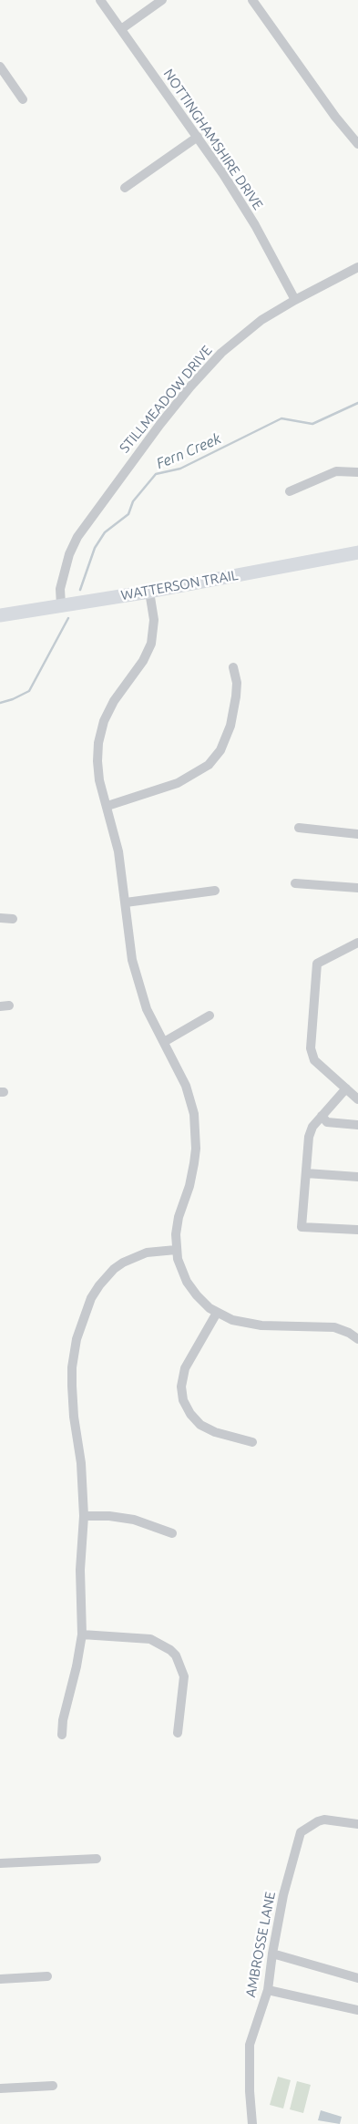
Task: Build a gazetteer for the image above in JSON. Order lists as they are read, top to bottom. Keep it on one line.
{"streets":{"main road":["WATTERSON TRAIL"],"street":["NOTTINGHAMSHIRE DRIVE","STILLMEADOW DRIVE","AMBROSSE LANE"]},"crossings":[["NOTTINGHAMSHIRE DRIVE","STILLMEADOW DRIVE"],["STILLMEADOW DRIVE","WATTERSON TRAIL"]],"water":["Fern Creek"]}
